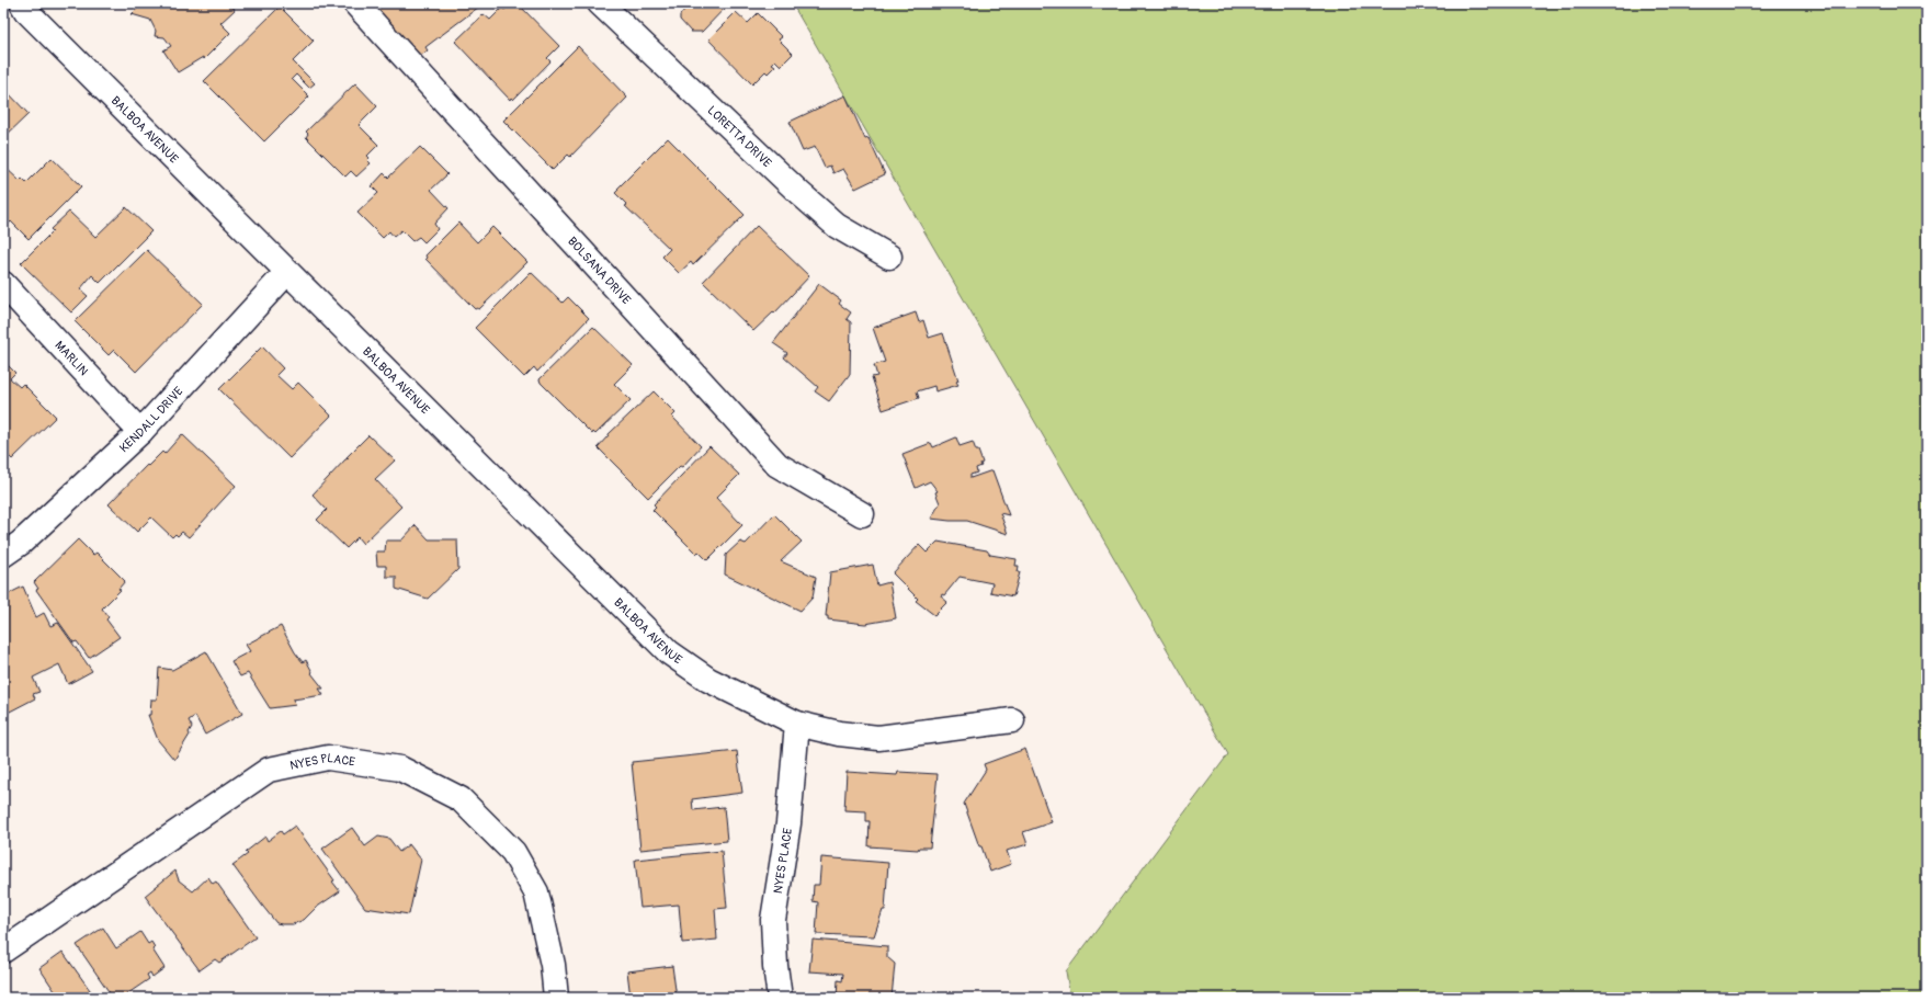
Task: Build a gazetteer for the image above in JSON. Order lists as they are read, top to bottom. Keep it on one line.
{"streets":{"street":["BALBOA AVENUE","LORETTA DRIVE","BOLSANA DRIVE","MARLIN","KENDALL DRIVE","NYES PLACE"]},"crossings":[["BALBOA AVENUE","KENDALL DRIVE"],["BALBOA AVENUE","NYES PLACE"],["MARLIN","KENDALL DRIVE"]]}
